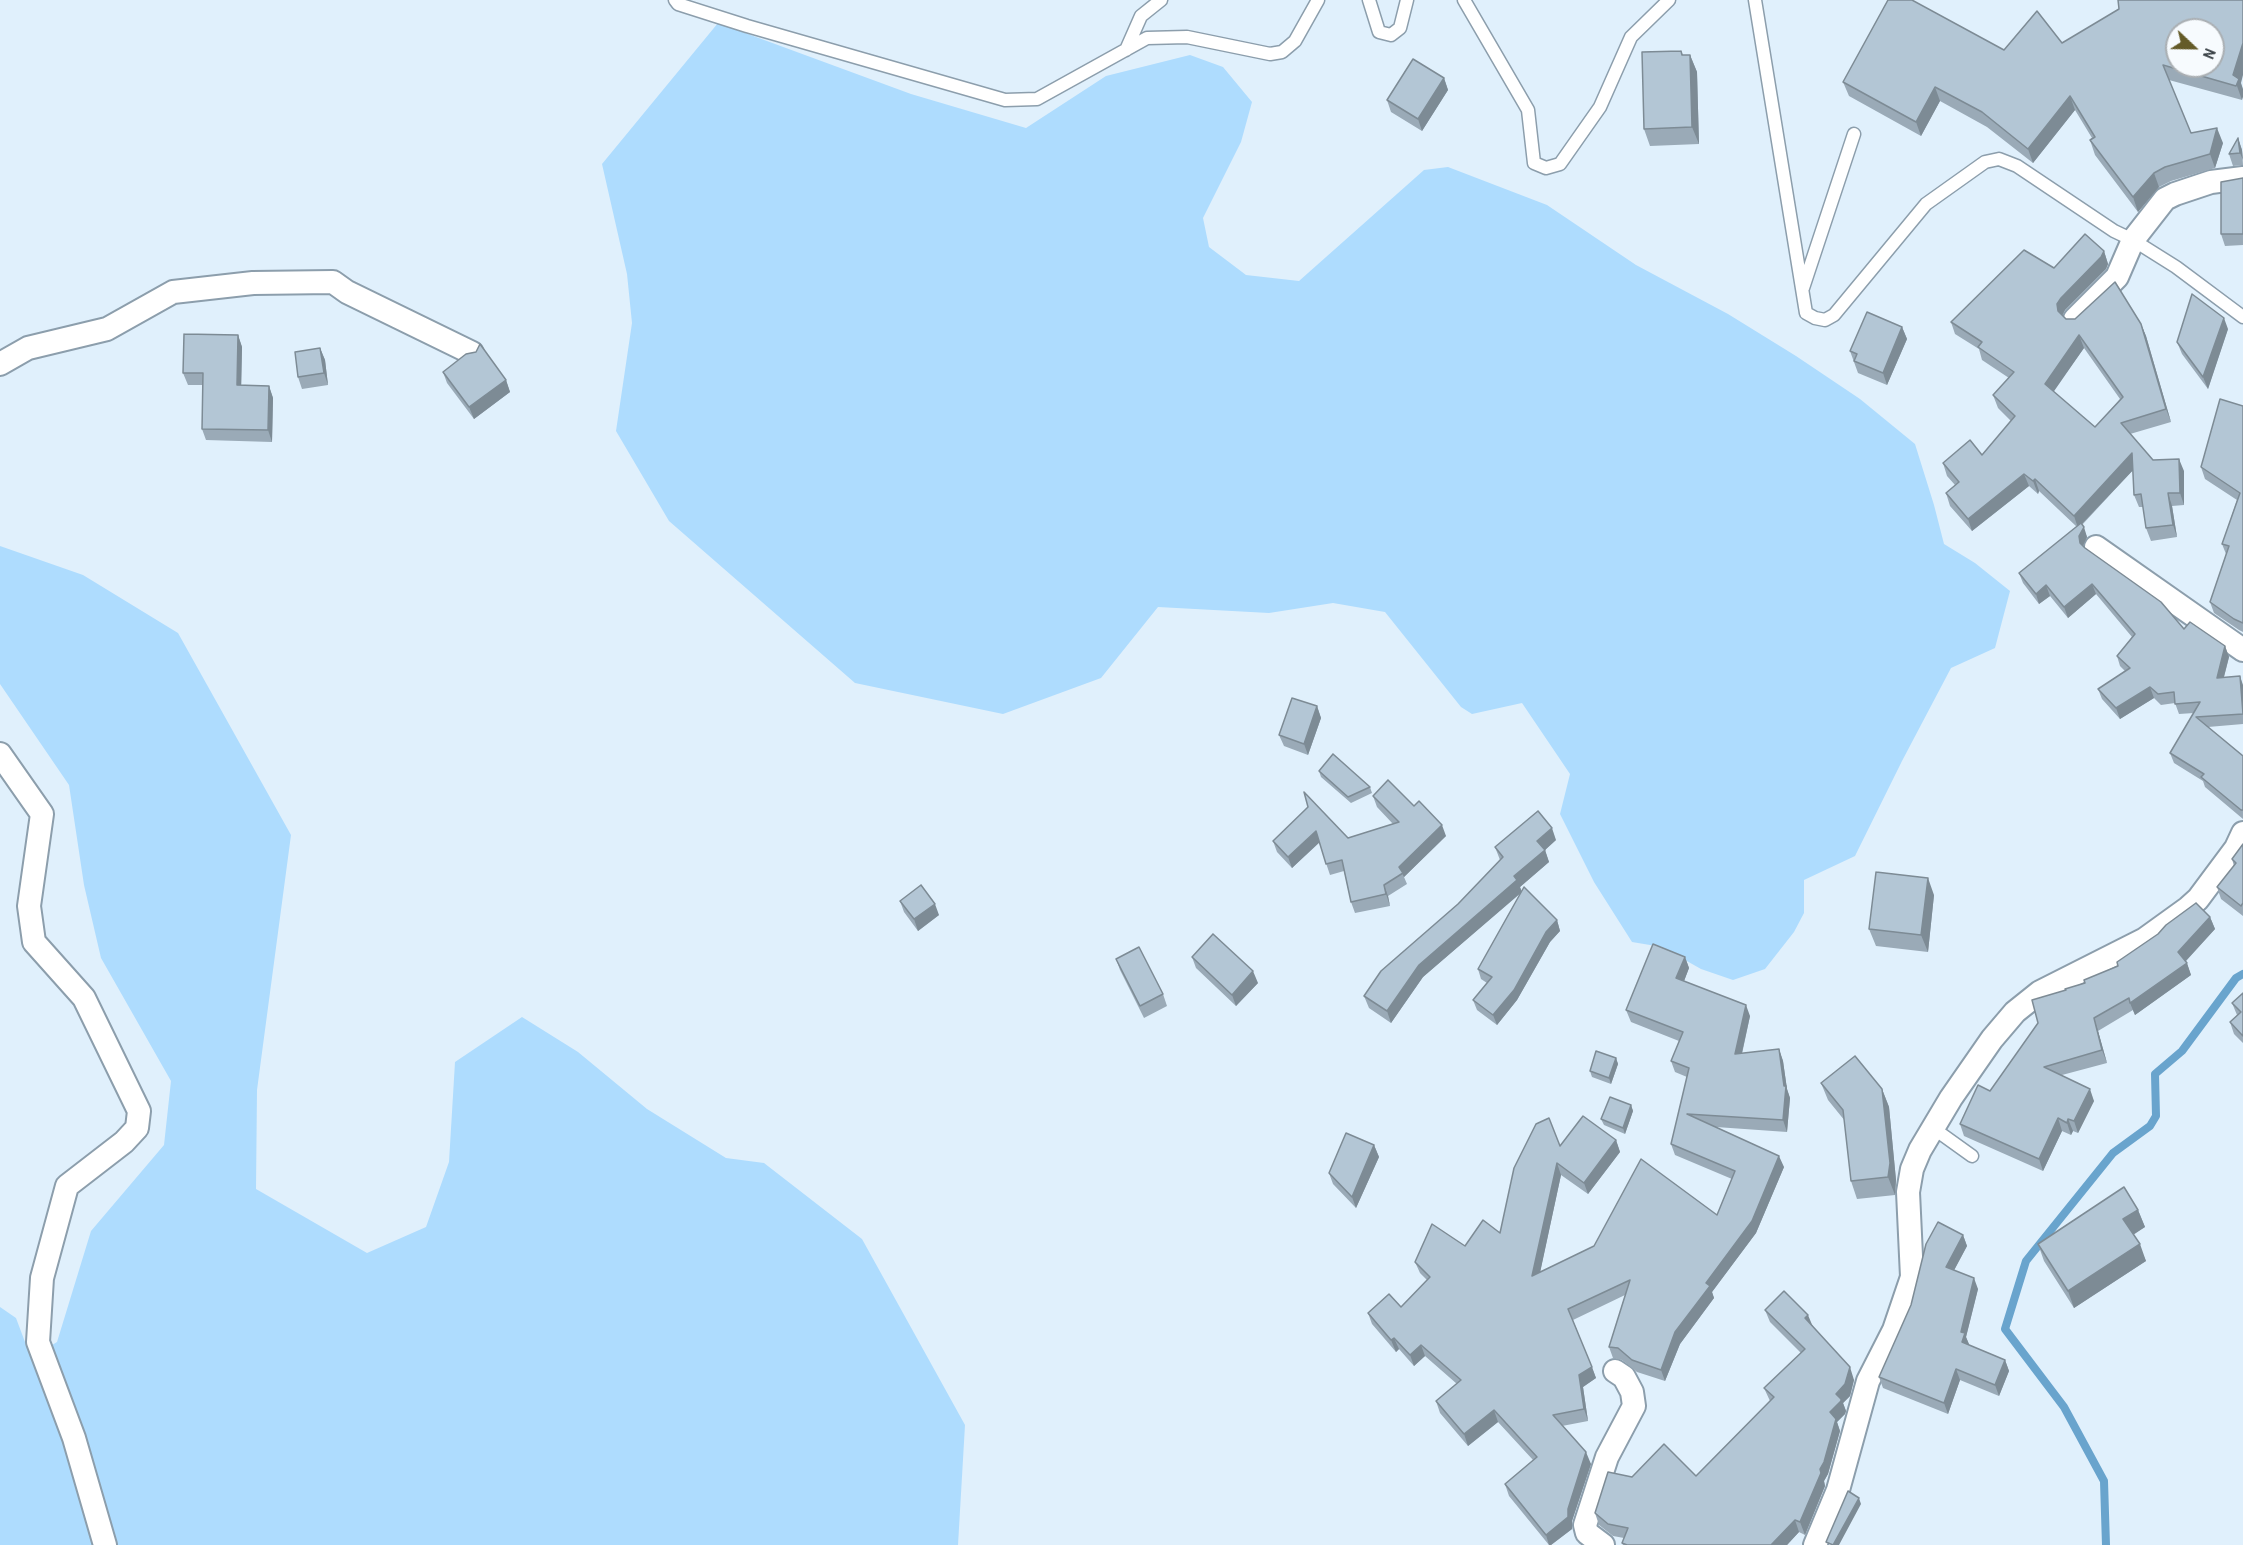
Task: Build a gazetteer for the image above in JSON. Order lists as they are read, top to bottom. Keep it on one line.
{"north":"right"}
